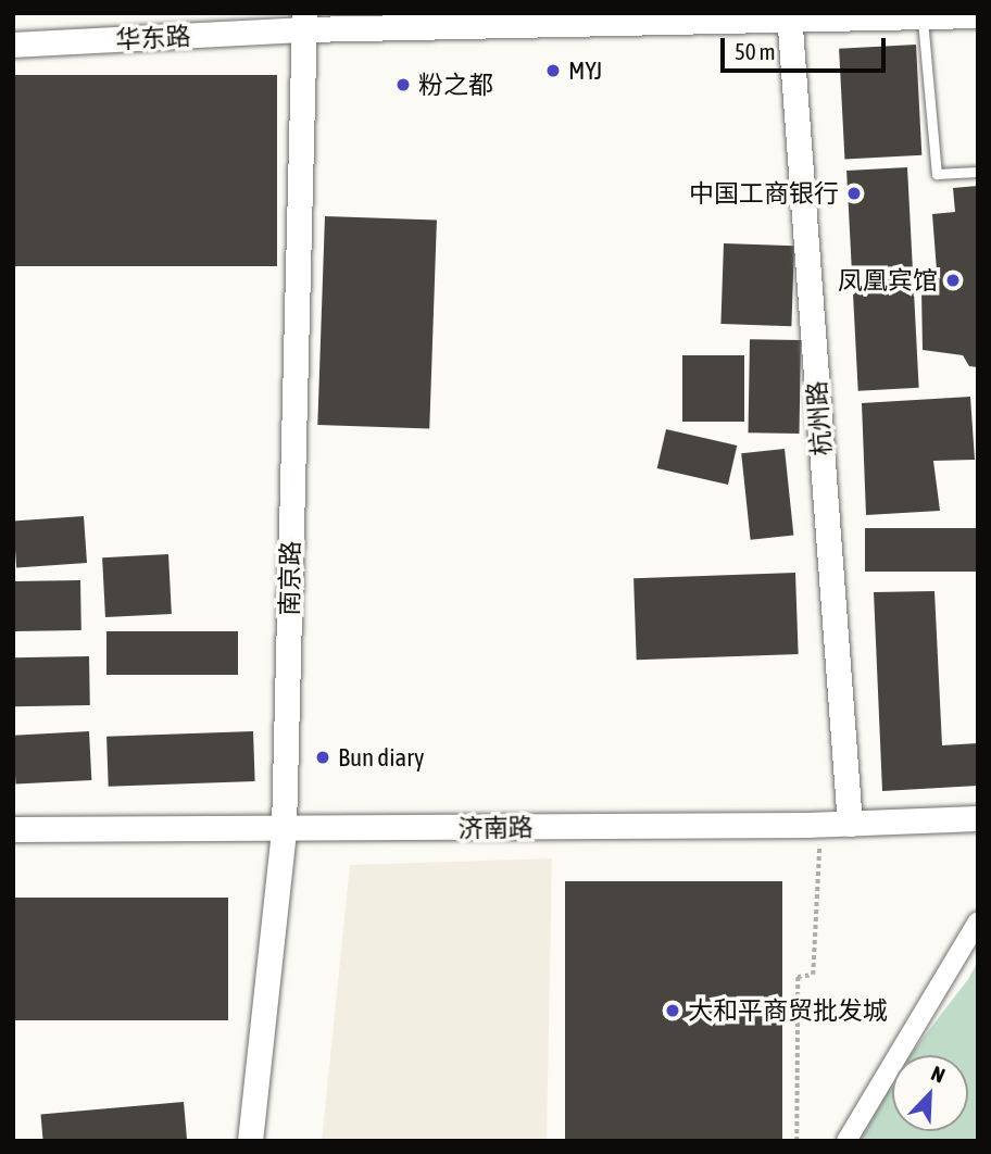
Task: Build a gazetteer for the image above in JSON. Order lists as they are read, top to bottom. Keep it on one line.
{"streets":{"street":["华东路","杭州路","南京路","济南路"]},"crossings":[["华东路","杭州路"],["华东路","南京路"],["杭州路","济南路"],["南京路","济南路"]],"places":["MYJ","粉之都","中国工商银行","凤凰宾馆","Bun diary","大和平商贸批发城"],"scale_bar":"50 m","north":"top right"}
